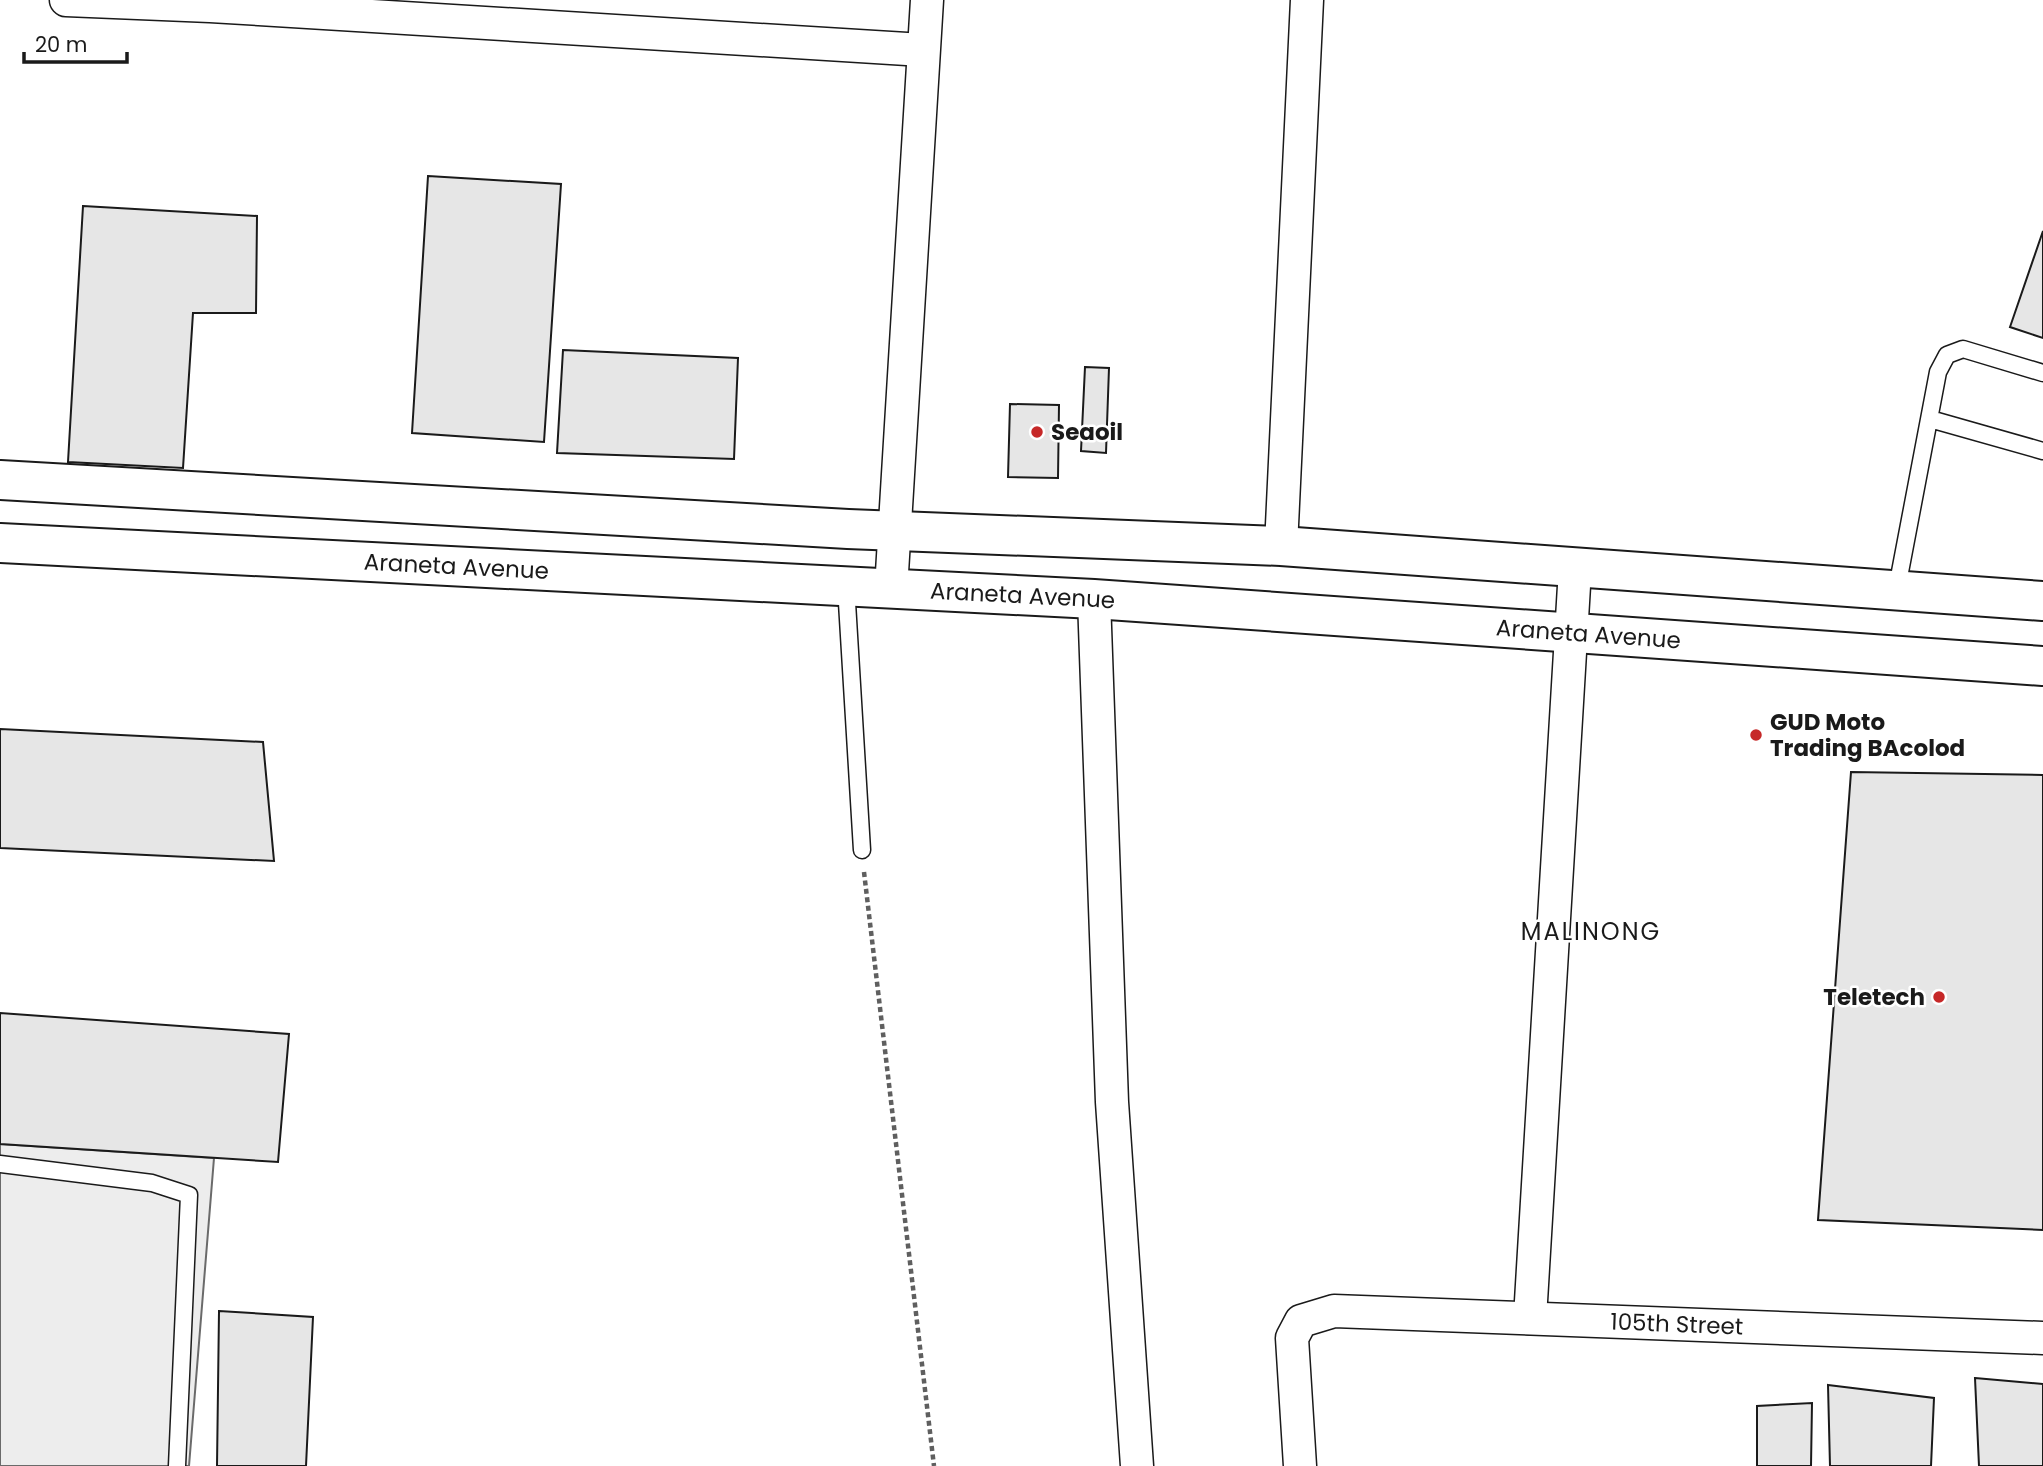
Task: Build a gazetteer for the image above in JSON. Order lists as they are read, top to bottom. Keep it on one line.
{"streets":{"main road":["Araneta Avenue"],"street":["105th Street"]},"districts":["MALINONG"],"places":["Seaoil","GUD Moto Trading BAcolod","Teletech"],"scale_bar":"20 m"}
